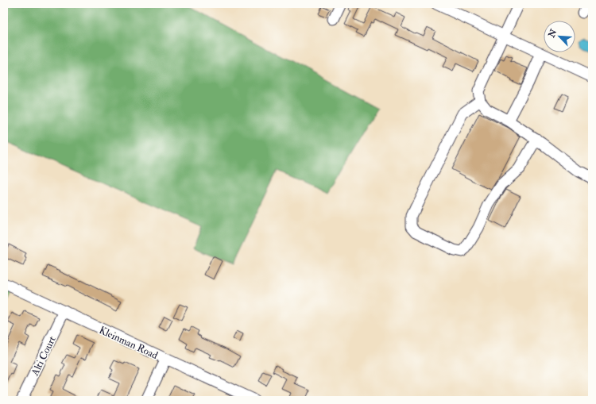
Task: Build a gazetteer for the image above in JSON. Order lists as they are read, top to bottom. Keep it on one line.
{"streets":{"street":["Kleinman Road","Alti Court"]},"crossings":[["Kleinman Road","Alti Court"]],"north":"top left"}
